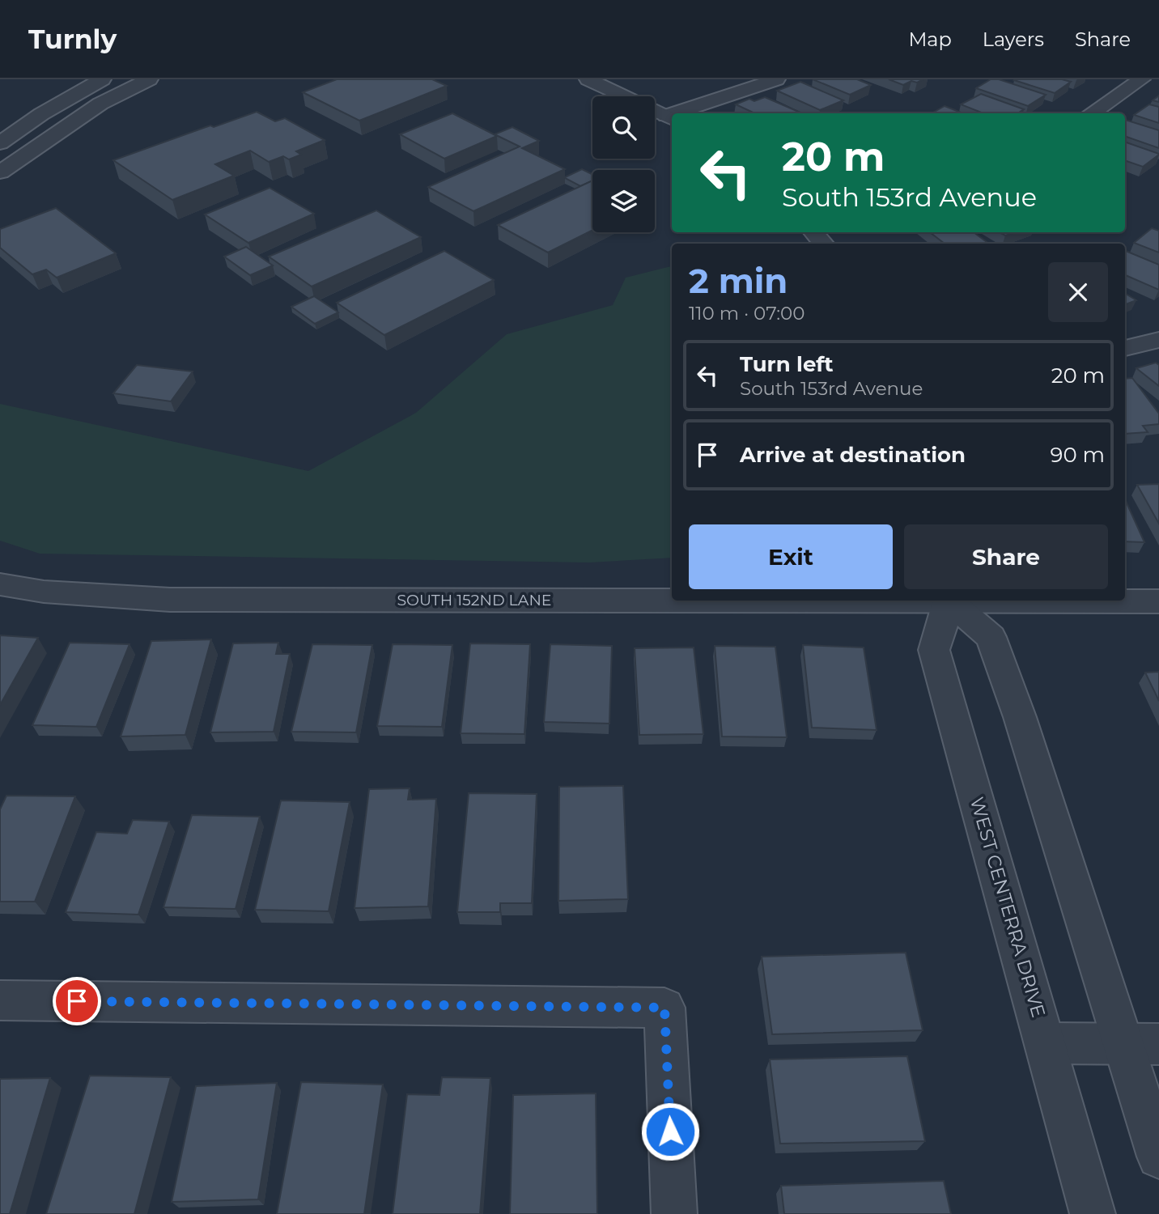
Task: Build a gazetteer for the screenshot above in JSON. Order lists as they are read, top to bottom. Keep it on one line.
{"streets":{"street":["SOUTH 152ND LANE","WEST CENTERRA DRIVE"]},"page":{"header":"Turnly","nav":["Map","Layers","Share"],"turn":["20 m","South 153rd Avenue"],"heading":["2 min","110 m · 07:00"],"list":[{"name":"Turn left","note":"South 153rd Avenue","value":"20 m"},{"name":"Arrive at destination","value":"90 m"}],"buttons":["Exit","Share"]}}
